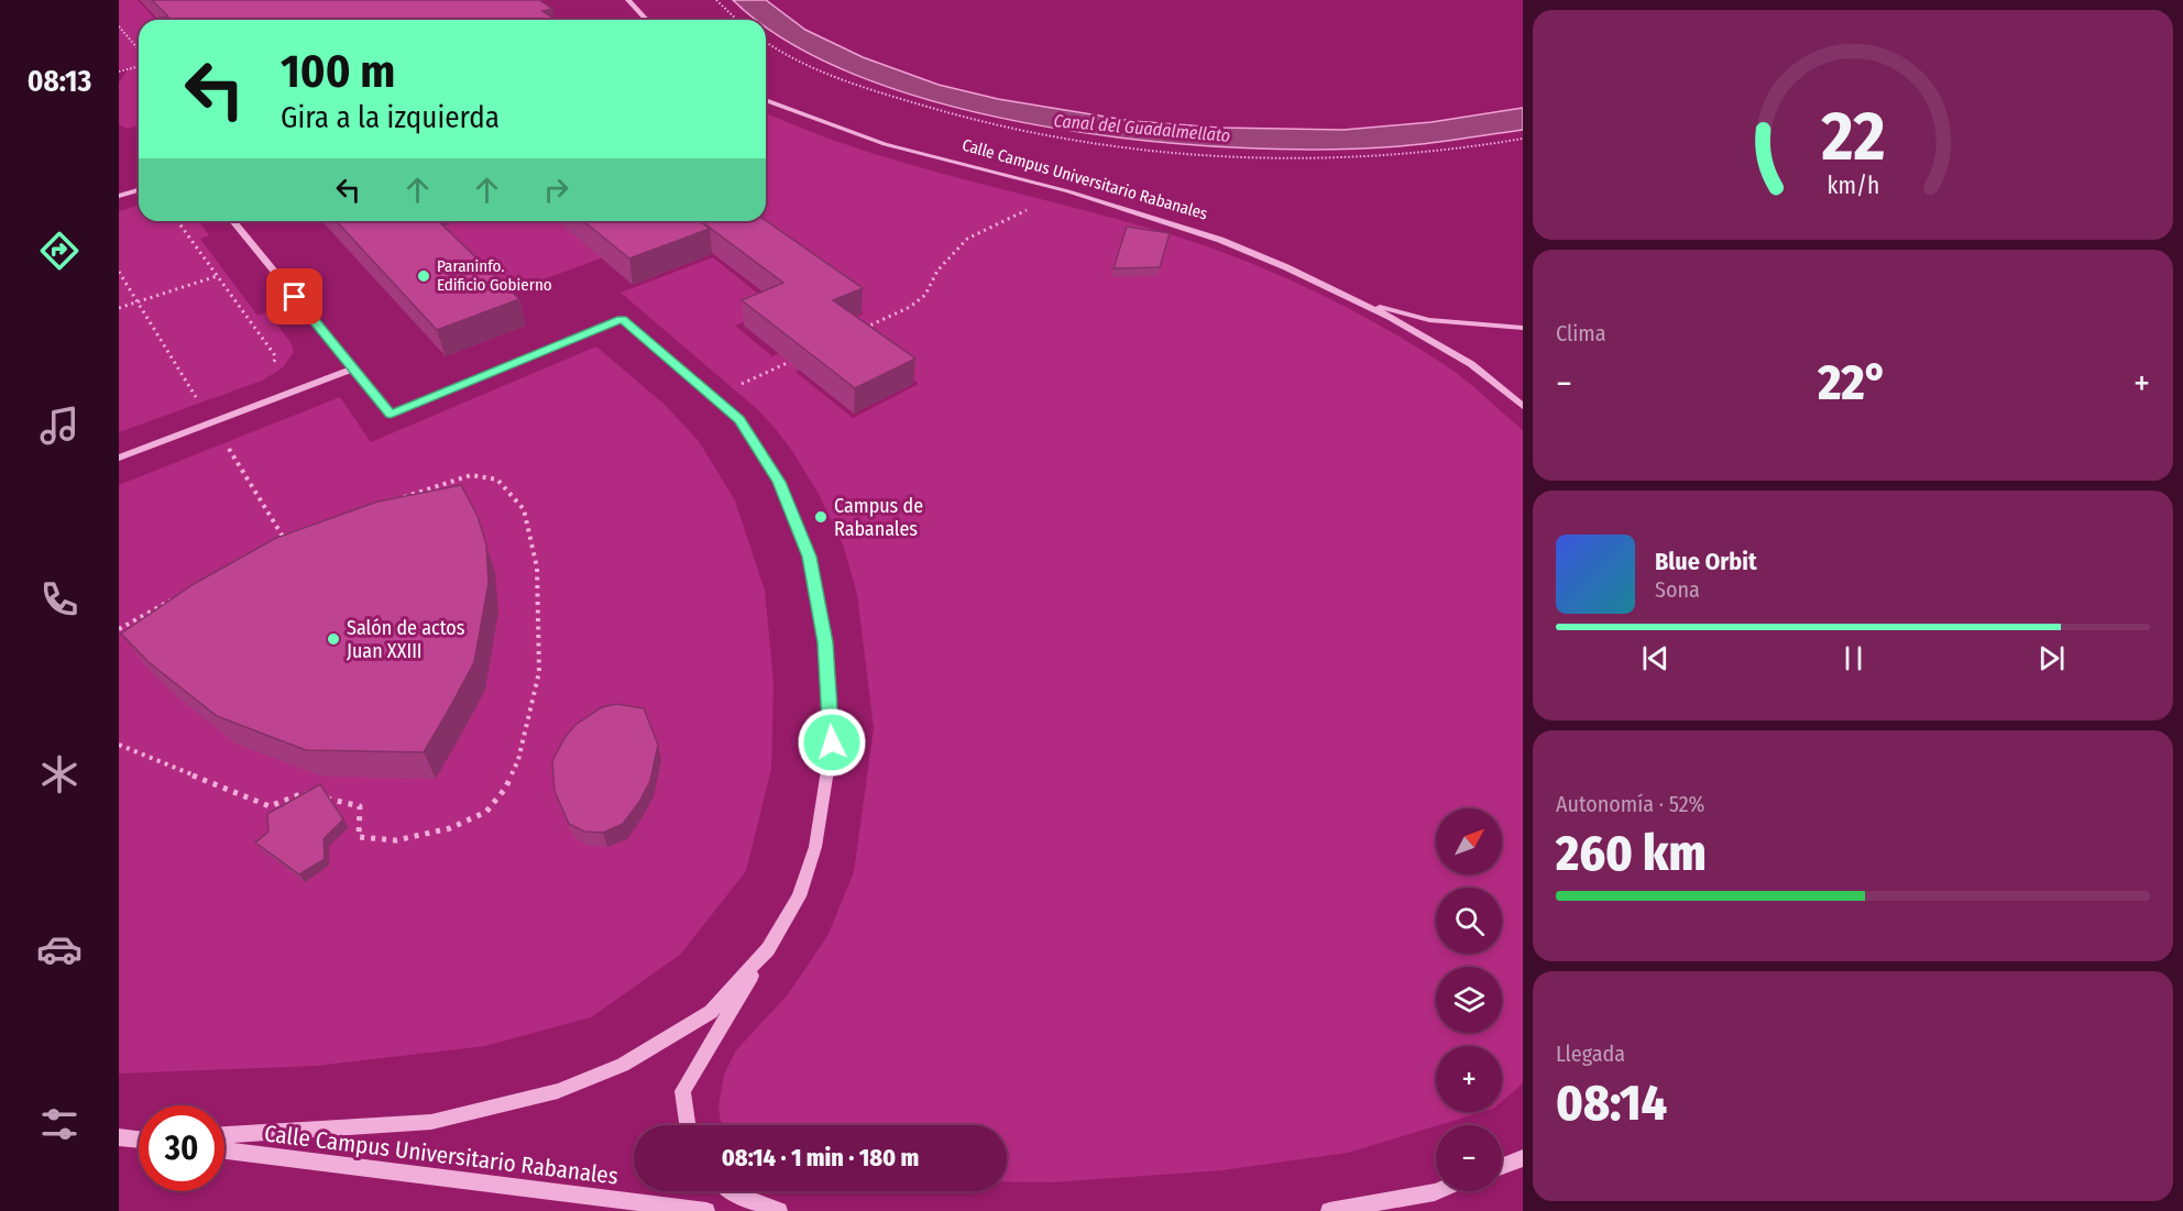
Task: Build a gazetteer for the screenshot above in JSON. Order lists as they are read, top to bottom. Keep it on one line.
{"streets":{"street":["Calle Campus Universitario Rabanales"]},"water":["Canal del Guadalmellato"],"places":["Paraninfo. Edificio Gobierno","Campus de Rabanales","Salón de actos Juan XXIII"],"north":"top right","page":{"tabs":"08:13","turn":["100 m","Gira a la izquierda"],"tile":["Clima",["Autonomía · 52%","260 km"],["Llegada","08:14"]],"heat":["−","22°","+"],"song":["Blue Orbit","Sona"],"map_buttons":["+","−"],"limit":"30","trip":"08:14 · 1 min · 180 m","gauge":["22","km/h"]}}
